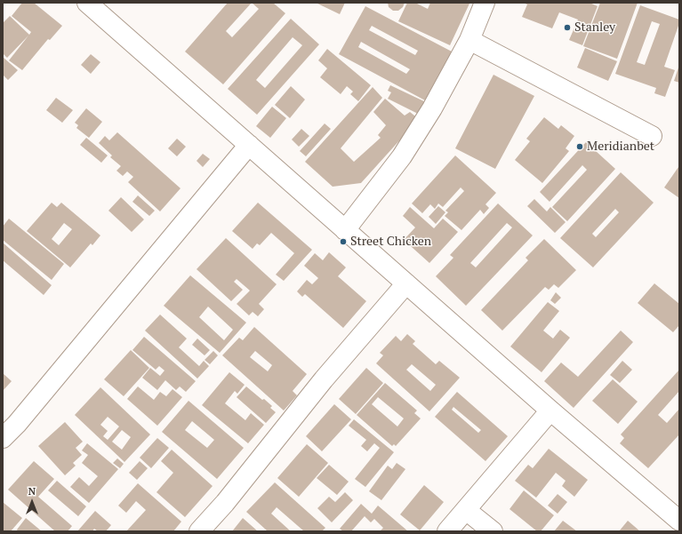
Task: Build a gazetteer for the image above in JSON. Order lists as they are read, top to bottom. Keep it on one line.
{"places":["Stanley","Meridianbet","Street Chicken"],"north":"top"}
